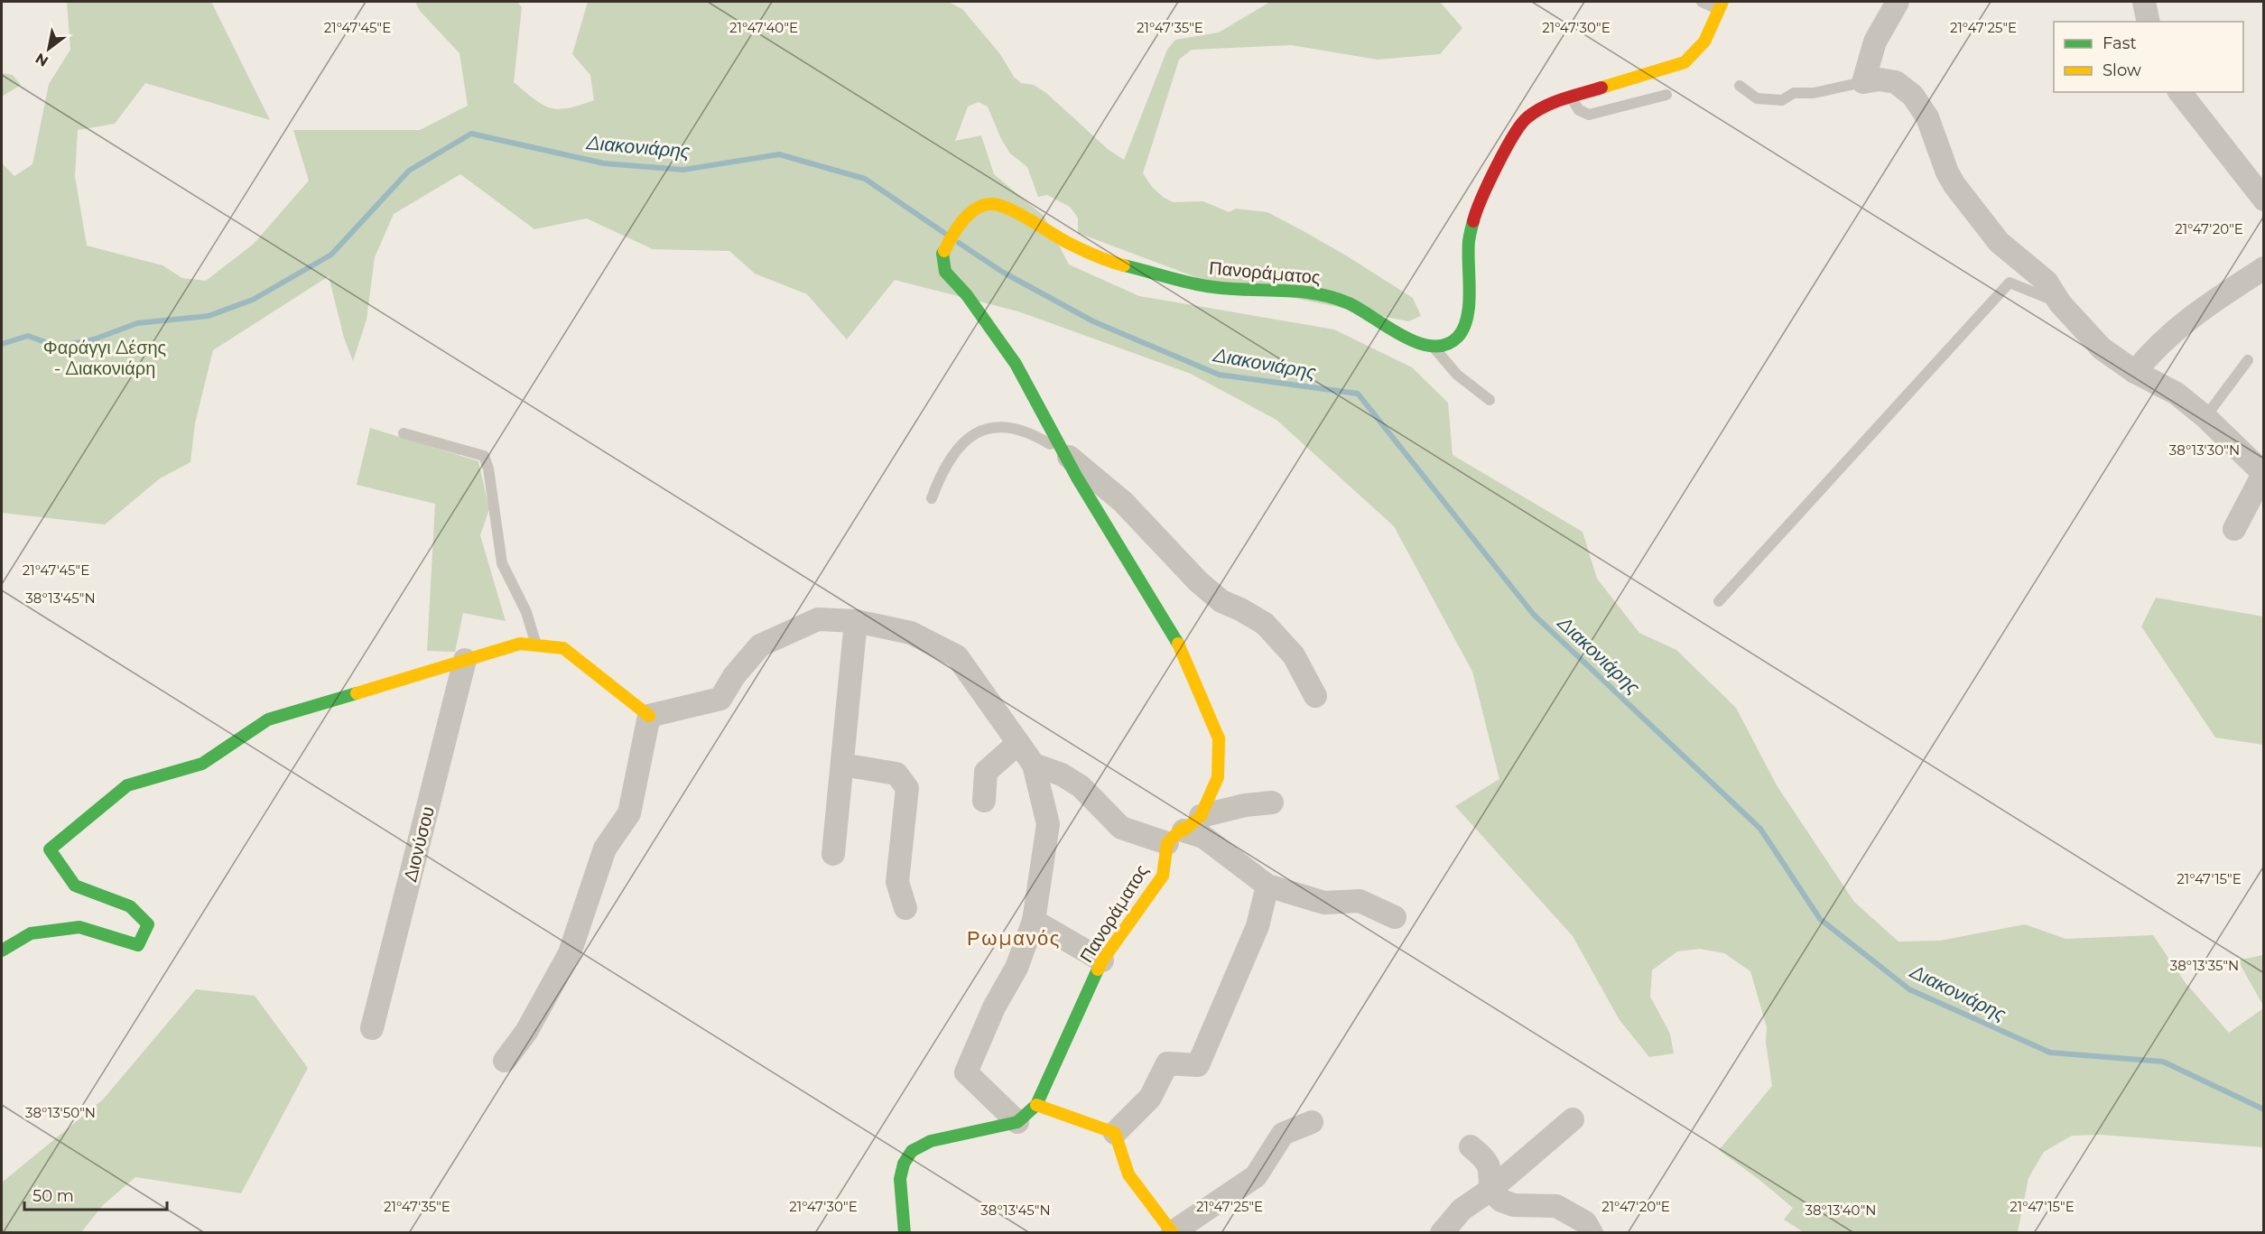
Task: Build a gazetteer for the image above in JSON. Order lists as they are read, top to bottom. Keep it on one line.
{"streets":{"main road":["Πανοράματος"],"street":["Διονύσου"]},"districts":["Ρωμανός"],"water":["Διακονιάρης"],"parks":["Φαράγγι Δέσης - Διακονιάρη"],"legend":["Fast","Slow"],"scale_bar":"50 m","north":"bottom left","coordinates":["21°47'45\"E","21°47'40\"E","21°47'35\"E","21°47'30\"E","21°47'25\"E","21°47'20\"E","38°13'30\"N","38°13'45\"N","21°47'15\"E","38°13'35\"N","38°13'50\"N","38°13'40\"N"]}
